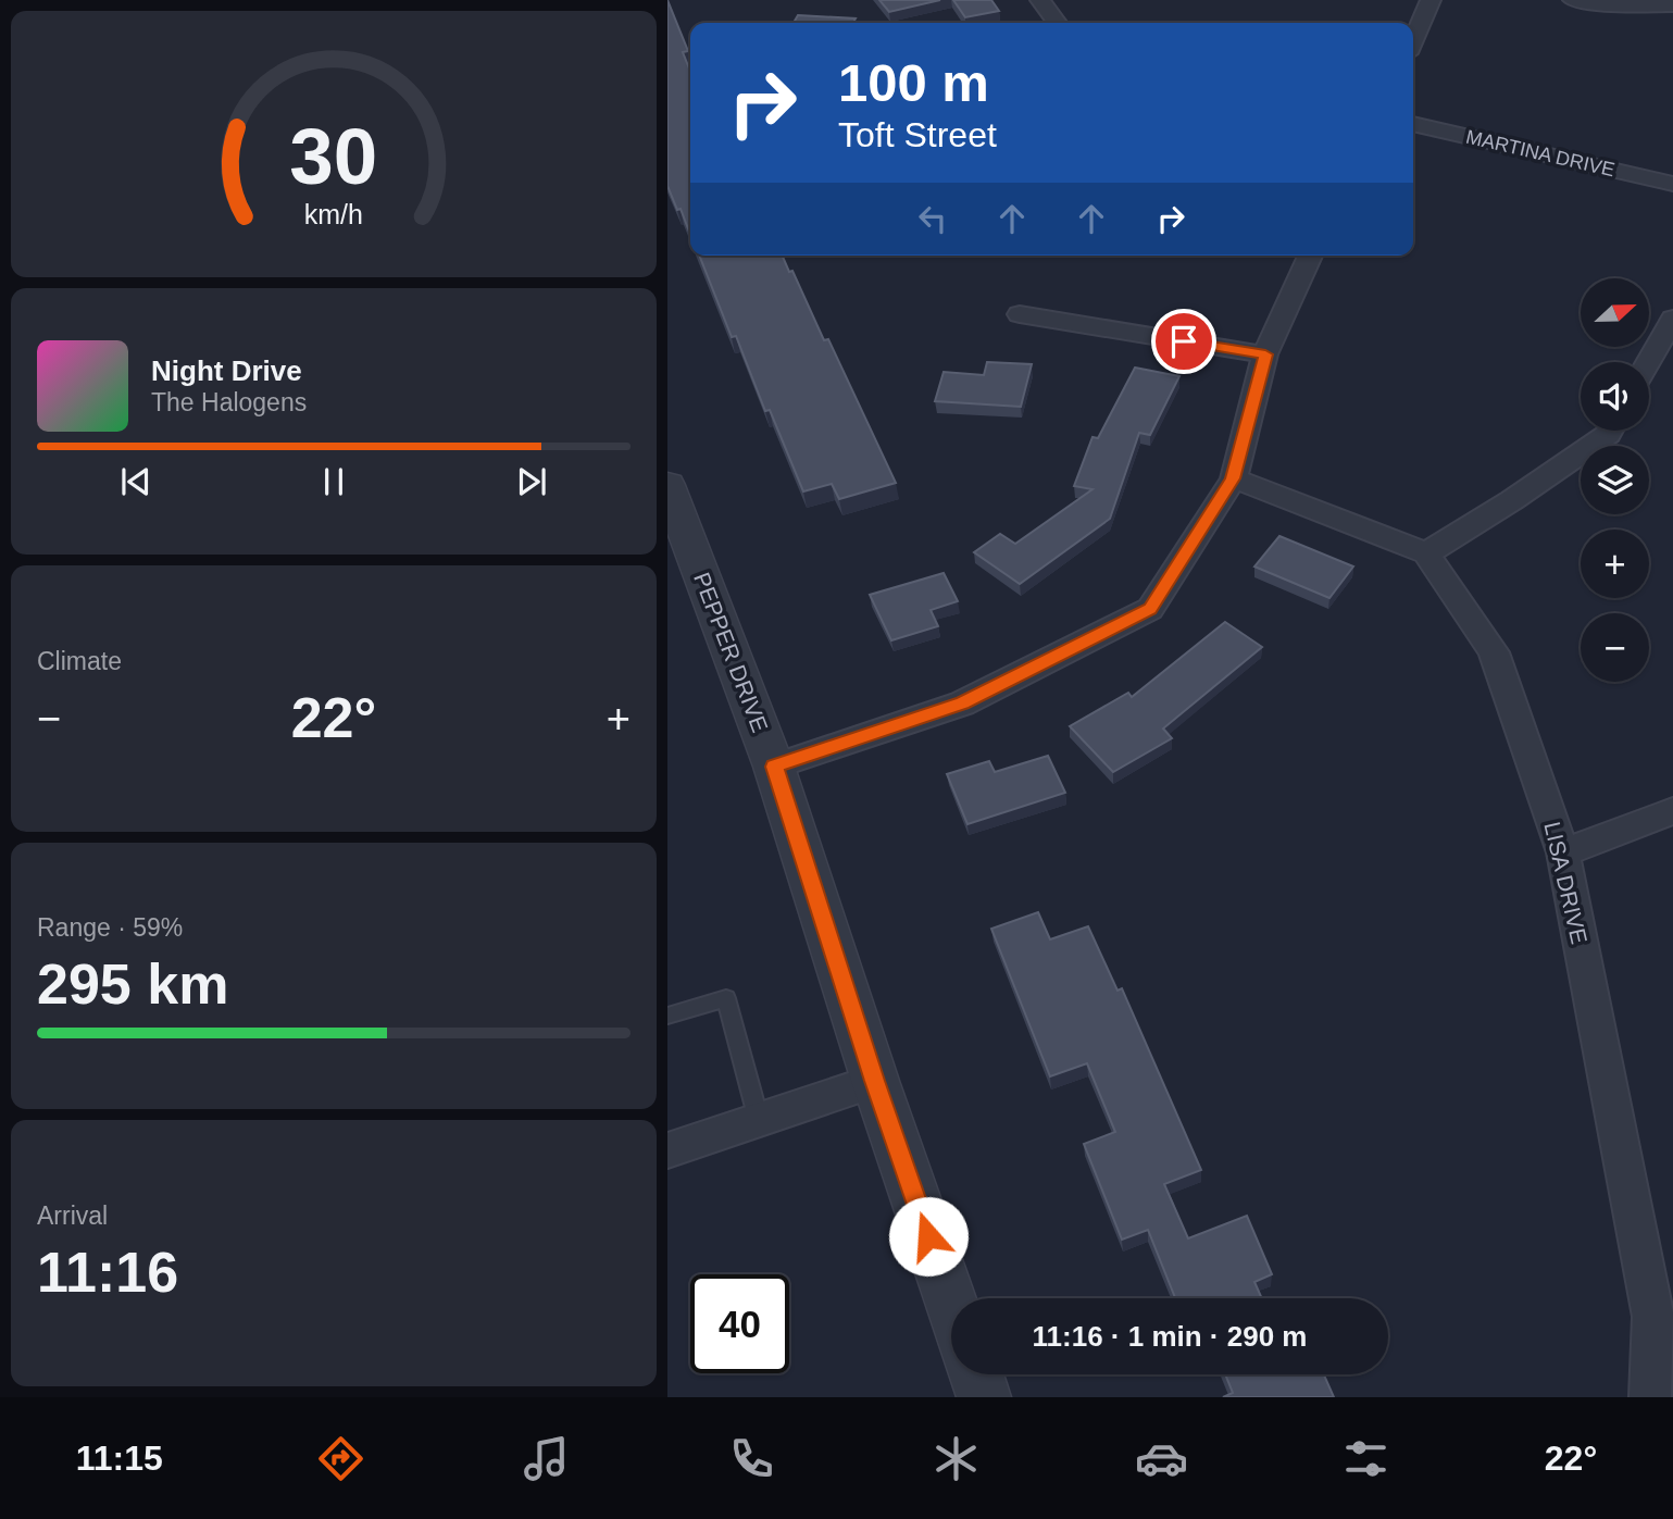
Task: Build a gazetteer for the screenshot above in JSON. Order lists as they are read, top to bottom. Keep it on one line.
{"streets":{"street":["MARTINA DRIVE","PEPPER DRIVE","LISA DRIVE"]},"north":"right","page":{"turn":["100 m","Toft Street"],"map_buttons":["+","−"],"song":["Night Drive","The Halogens"],"tile":["Climate",["Range · 59%","295 km"],["Arrival","11:16"]],"heat":["−","22°","+"],"limit":"40","trip":"11:16 · 1 min · 290 m","tabs":["11:15","22°"],"gauge":["30","km/h"]}}
